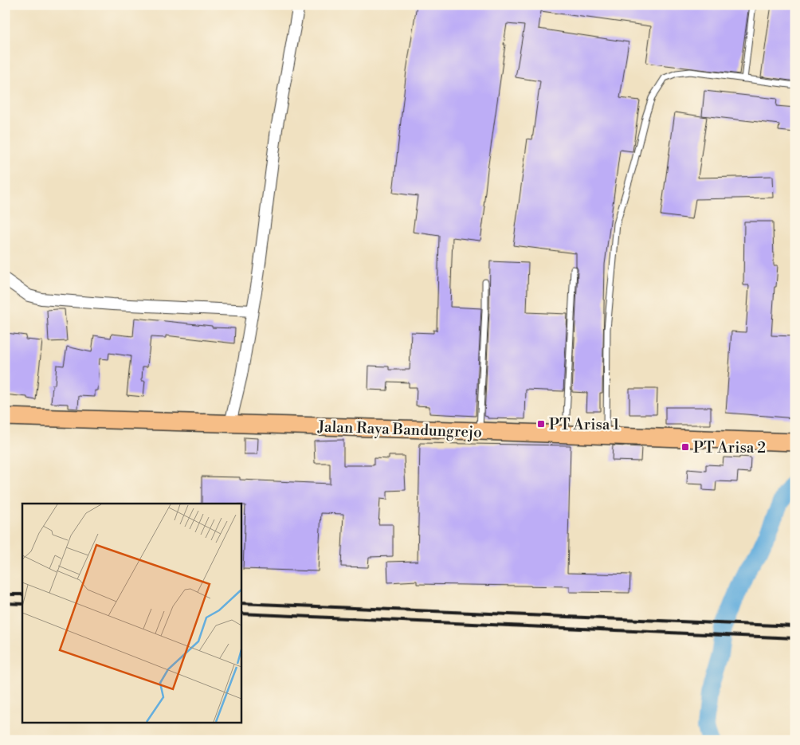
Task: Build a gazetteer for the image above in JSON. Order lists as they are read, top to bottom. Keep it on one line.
{"streets":{"main road":["Jalan Raya Bandungrejo"]},"places":{"transit":["PT Arisa 1","PT Arisa 2"]}}
